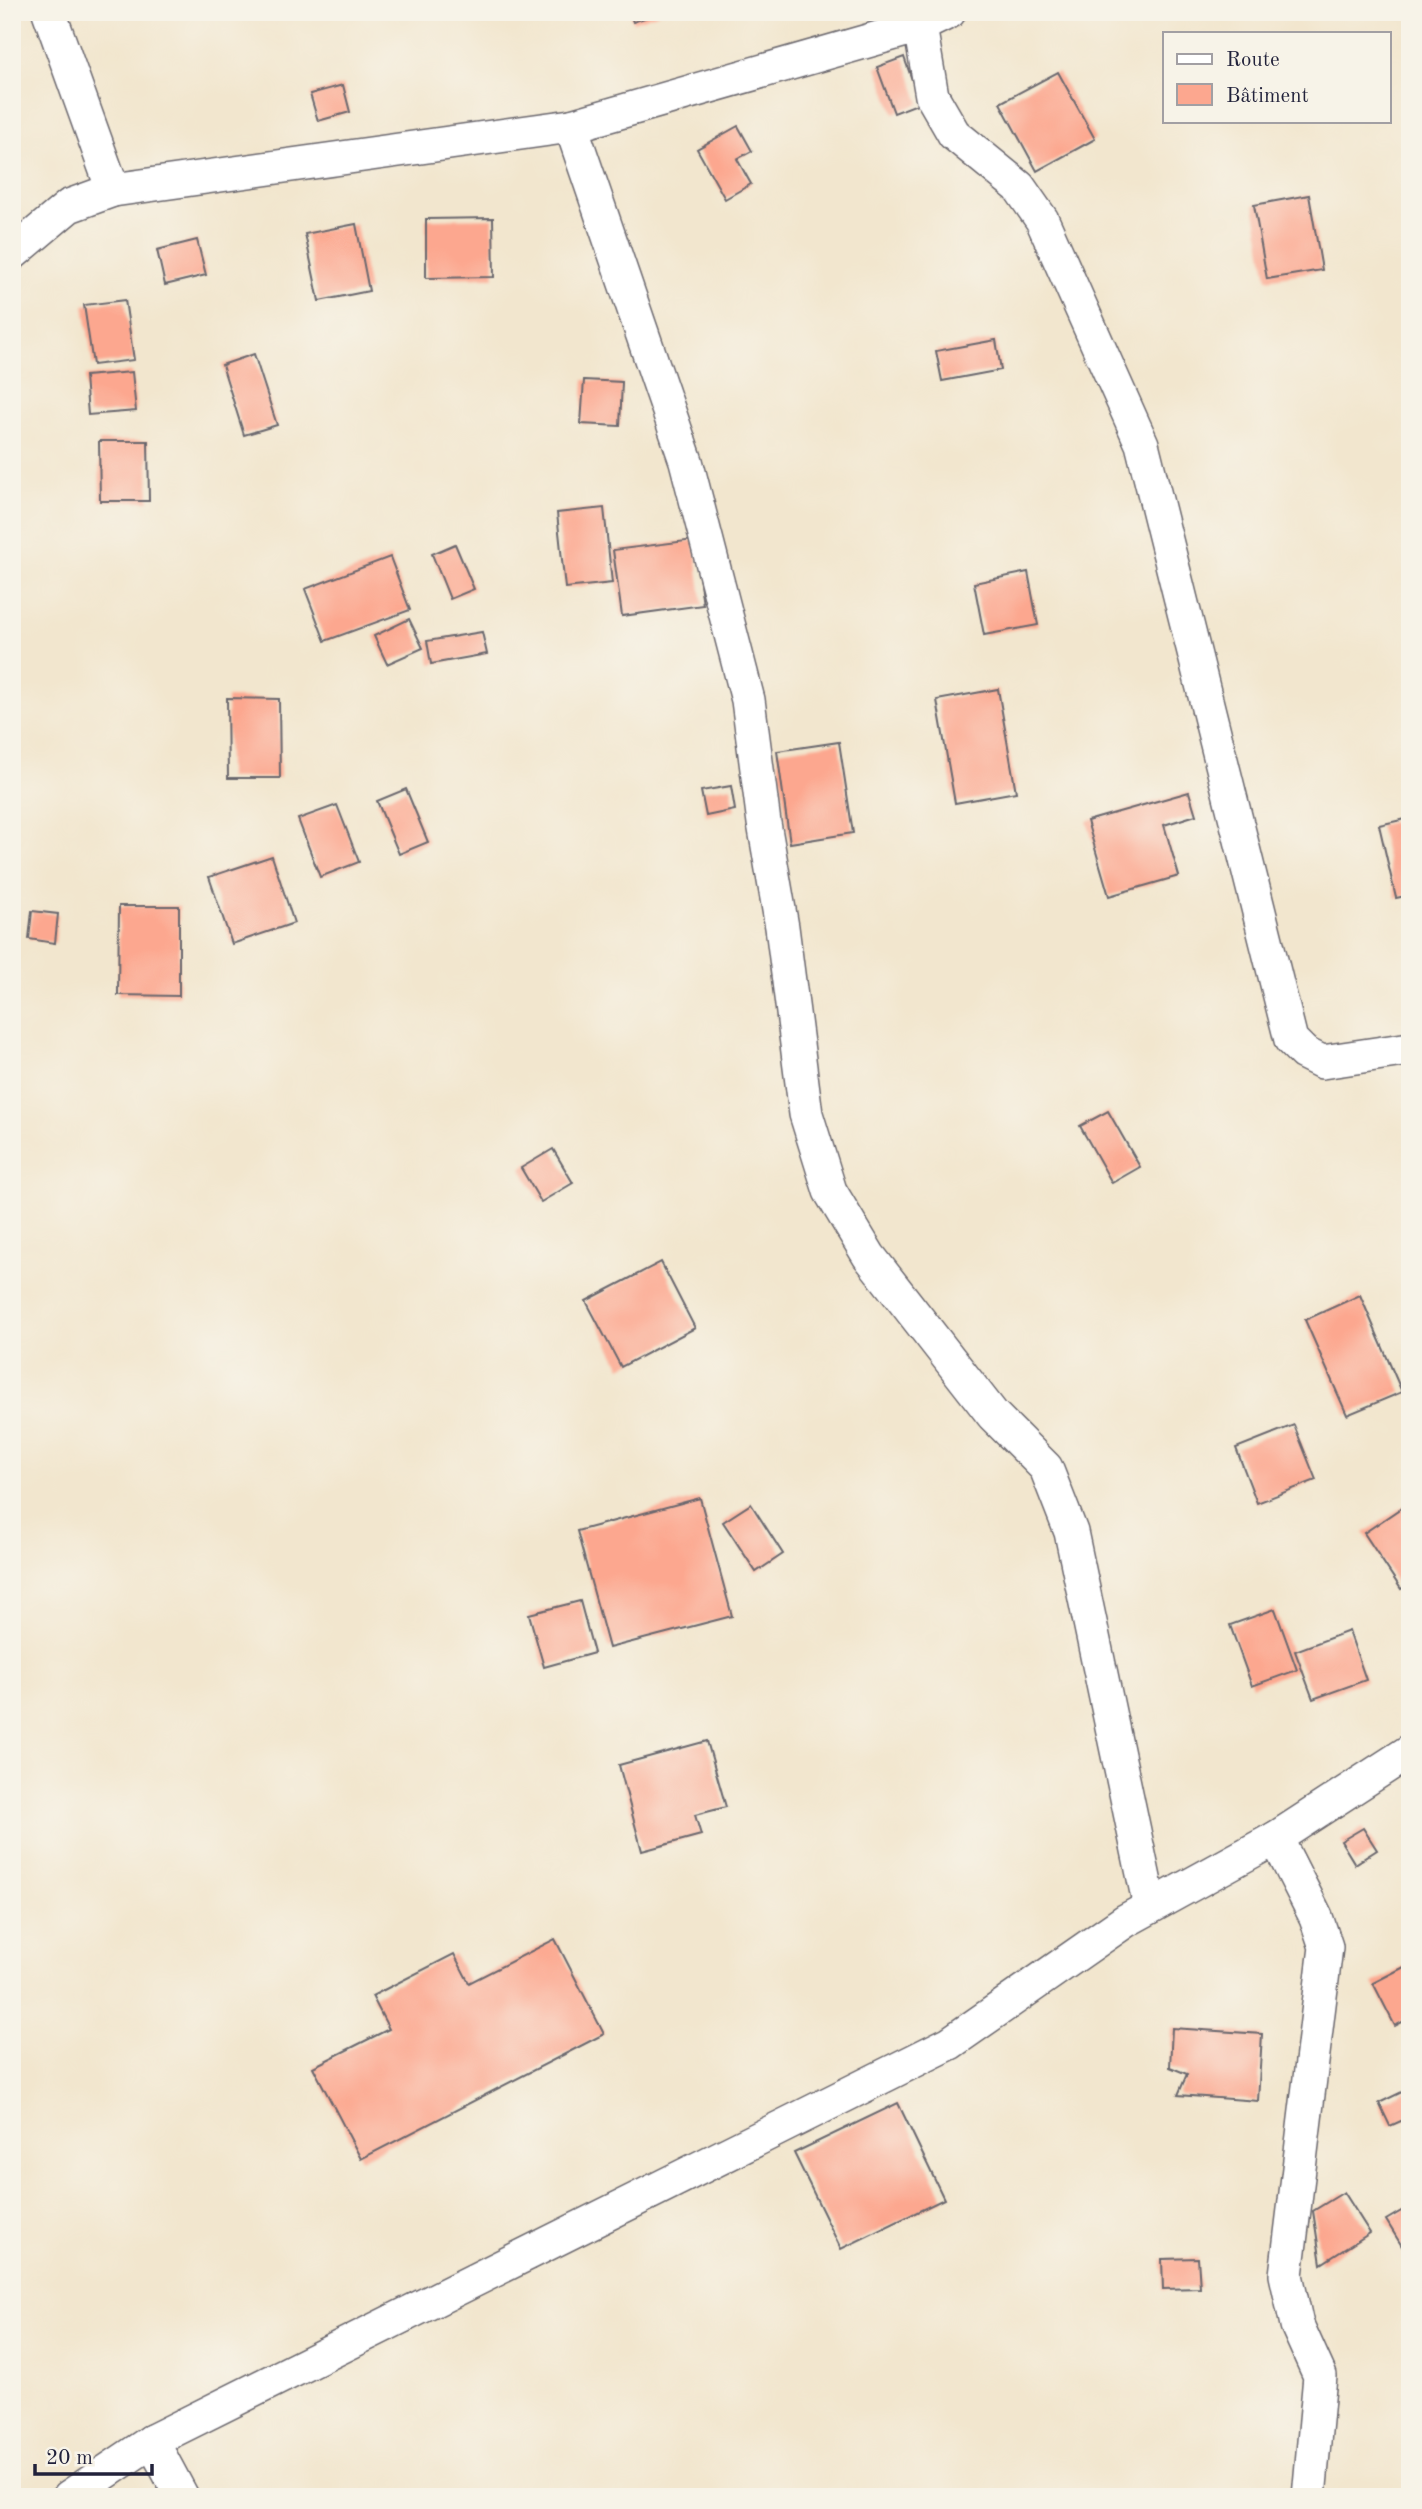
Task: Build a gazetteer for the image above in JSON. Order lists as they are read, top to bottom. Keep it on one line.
{"legend":["Route","Bâtiment"],"scale_bar":"20 m"}
